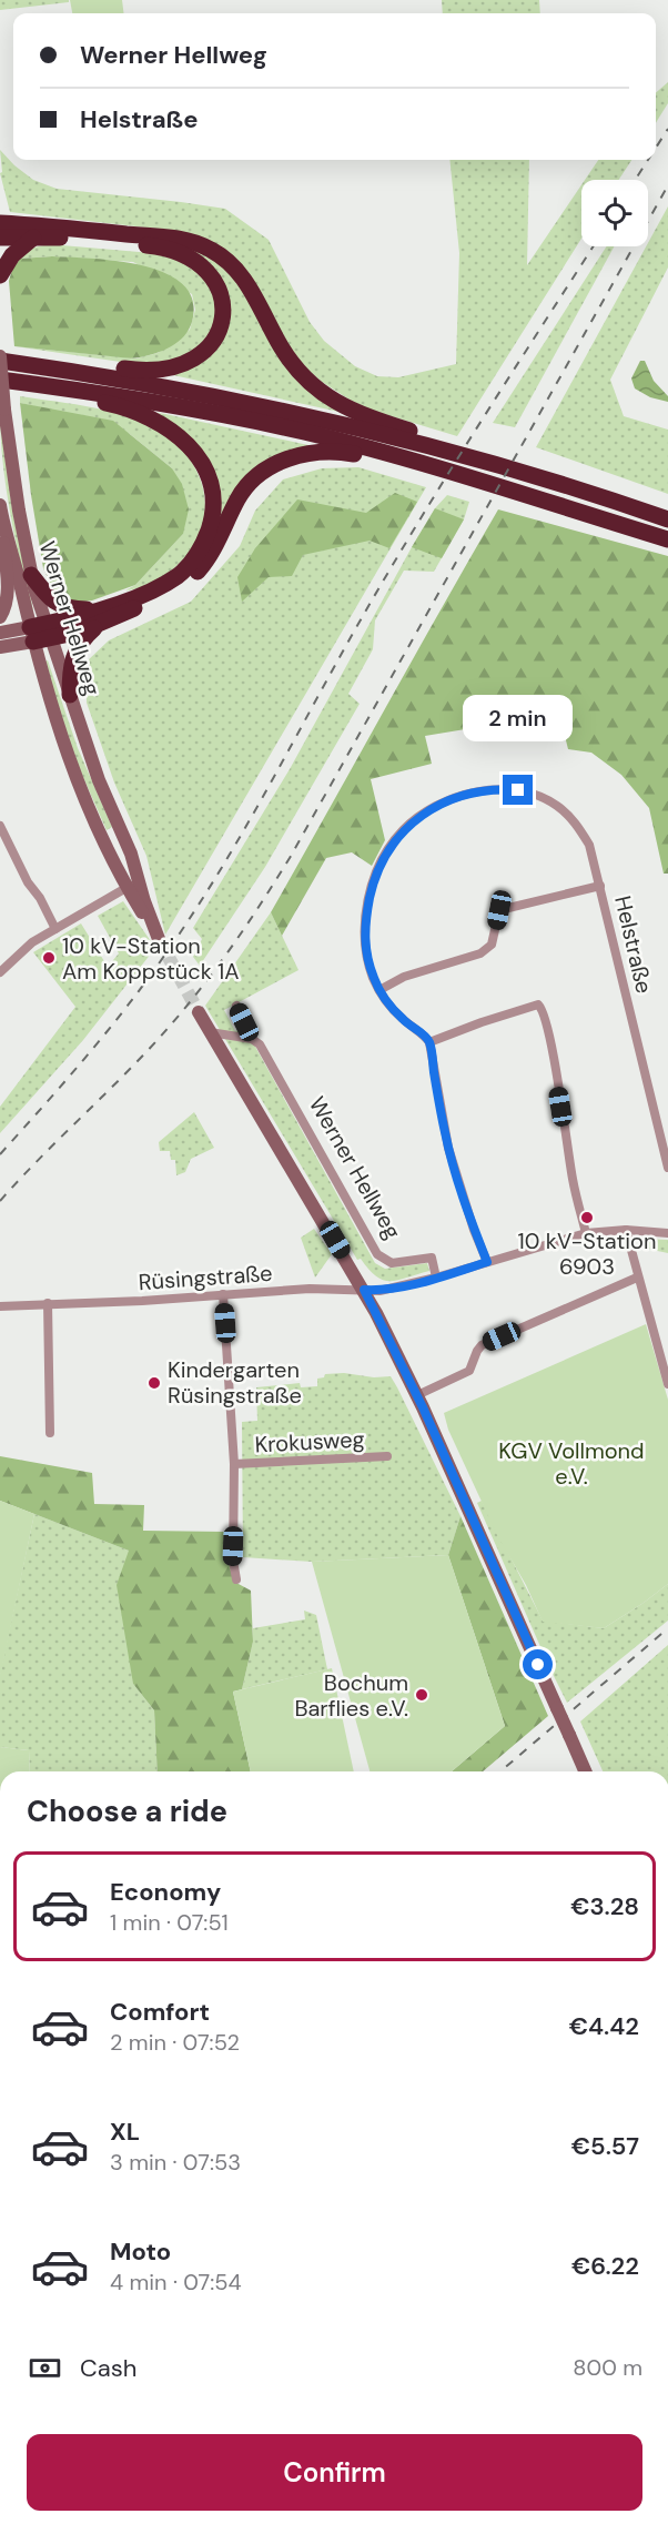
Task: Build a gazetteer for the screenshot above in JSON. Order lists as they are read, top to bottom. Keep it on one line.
{"streets":{"main road":["Werner Hellweg"],"street":["Helstraße","Rüsingstraße","Krokusweg"]},"crossings":[["Werner Hellweg","Rüsingstraße"]],"parks":["KGV Vollmond e.V."],"places":["10 kV-Station Am Koppstück 1A","10 kV-Station 6903","Kindergarten Rüsingstraße","Bochum Barflies e.V."],"page":{"banner":["Werner Hellweg","Helstraße"],"bubble":"2 min","heading":"Choose a ride","list":[{"name":"Economy","note":"1 min · 07:51","value":"€3.28"},{"name":"Comfort","note":"2 min · 07:52","value":"€4.42"},{"name":"XL","note":"3 min · 07:53","value":"€5.57"},{"name":"Moto","note":"4 min · 07:54","value":"€6.22"}],"pay":["Cash","800 m"],"buttons":"Confirm"}}
